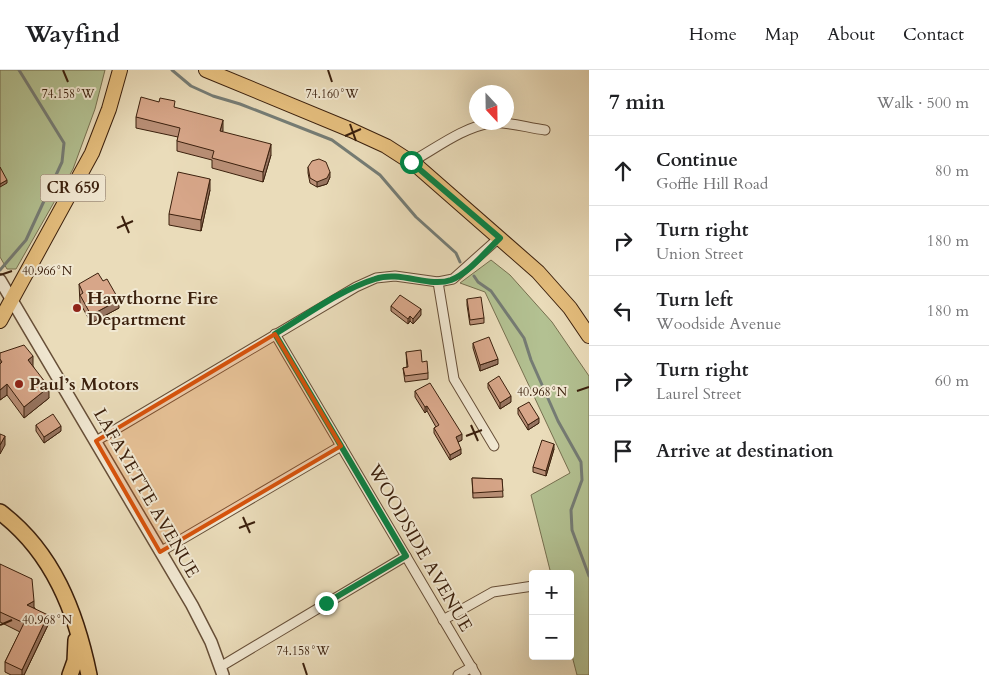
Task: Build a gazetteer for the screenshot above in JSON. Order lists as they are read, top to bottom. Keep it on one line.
{"streets":{"main road":["CR 659"],"street":["LAFAYETTE AVENUE","WOODSIDE AVENUE"]},"crossings":[["CR 659","LAFAYETTE AVENUE"]],"places":["Hawthorne Fire Department","Paul’s Motors"],"north":"bottom","page":{"header":"Wayfind","nav":["Home","Map","About","Contact"],"heading":["7 min","Walk · 500 m"],"list":[["Continue","Goffle Hill Road","80 m"],["Turn right","Union Street","180 m"],["Turn left","Woodside Avenue","180 m"],["Turn right","Laurel Street","60 m"],"Arrive at destination"],"map_buttons":["+","−"]},"coordinates":["74.158°W","74.160°W","40.966°N","40.968°N"]}
